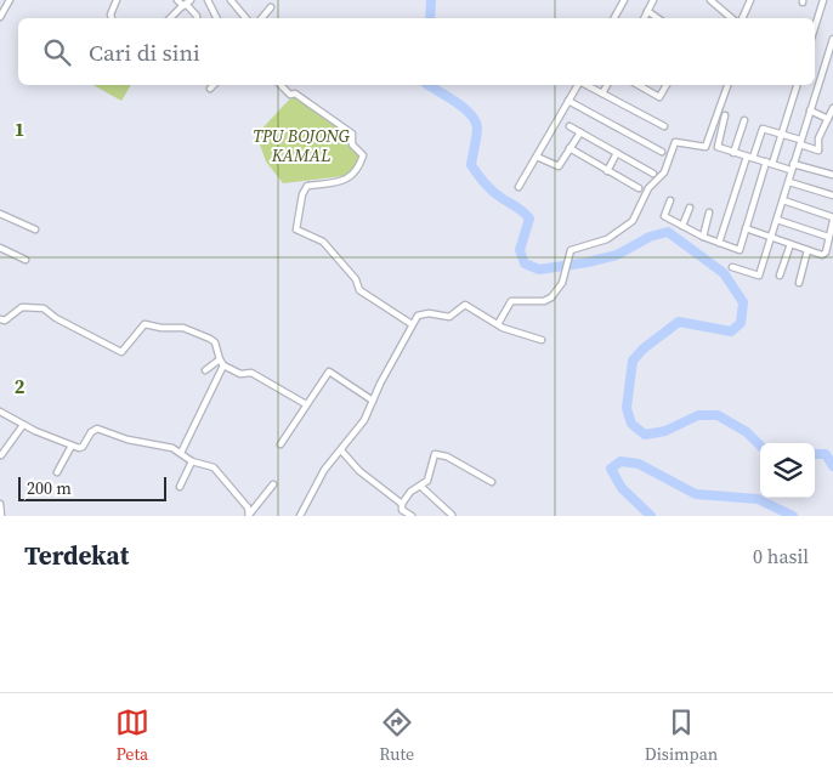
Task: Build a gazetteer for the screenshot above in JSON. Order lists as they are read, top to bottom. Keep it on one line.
{"parks":["TPU BOJONG KAMAL"],"scale_bar":"200 m","page":{"search":"Cari di sini","scale":"200 m","heading":["Terdekat","0 hasil"],"nav":["Peta","Rute","Disimpan"]},"grid":{"rows":["1","2"]}}
